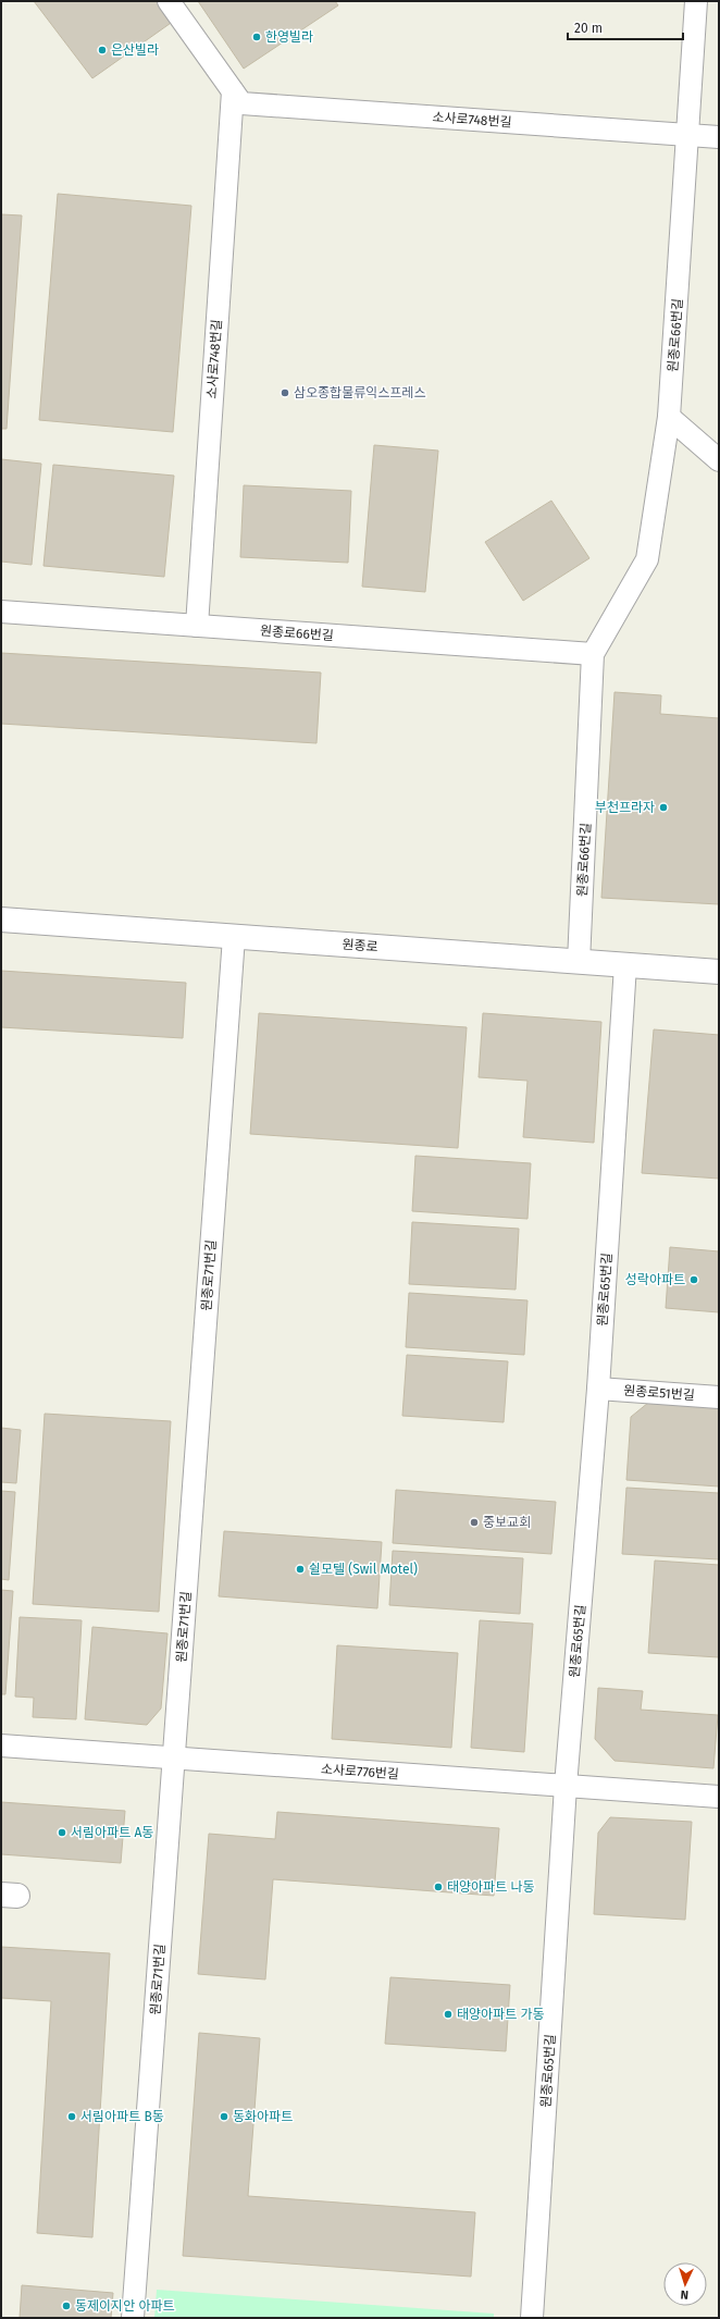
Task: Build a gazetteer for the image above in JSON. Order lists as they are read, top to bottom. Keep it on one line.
{"streets":{"street":["원종로"],"lane":["소사로748번길","원종로66번길","원종로71번길","원종로65번길","원종로51번길","소사로776번길"]},"crossings":[["소사로748번길","원종로66번길"],["원종로66번길","원종로"],["원종로","원종로71번길"],["원종로","원종로65번길"],["원종로71번길","소사로776번길"],["원종로65번길","원종로51번길"],["원종로65번길","소사로776번길"]],"places":["한영빌라","은산빌라","삼오종합물류익스프레스","부천프라자","성락아파트","중보교회","쉴모텔 (Swil Motel)","서림아파트 A동","태양아파트 나동","태양아파트 가동","서림아파트 B동","동화아파트","동제이지안 아파트"],"scale_bar":"20 m","north":"bottom"}
